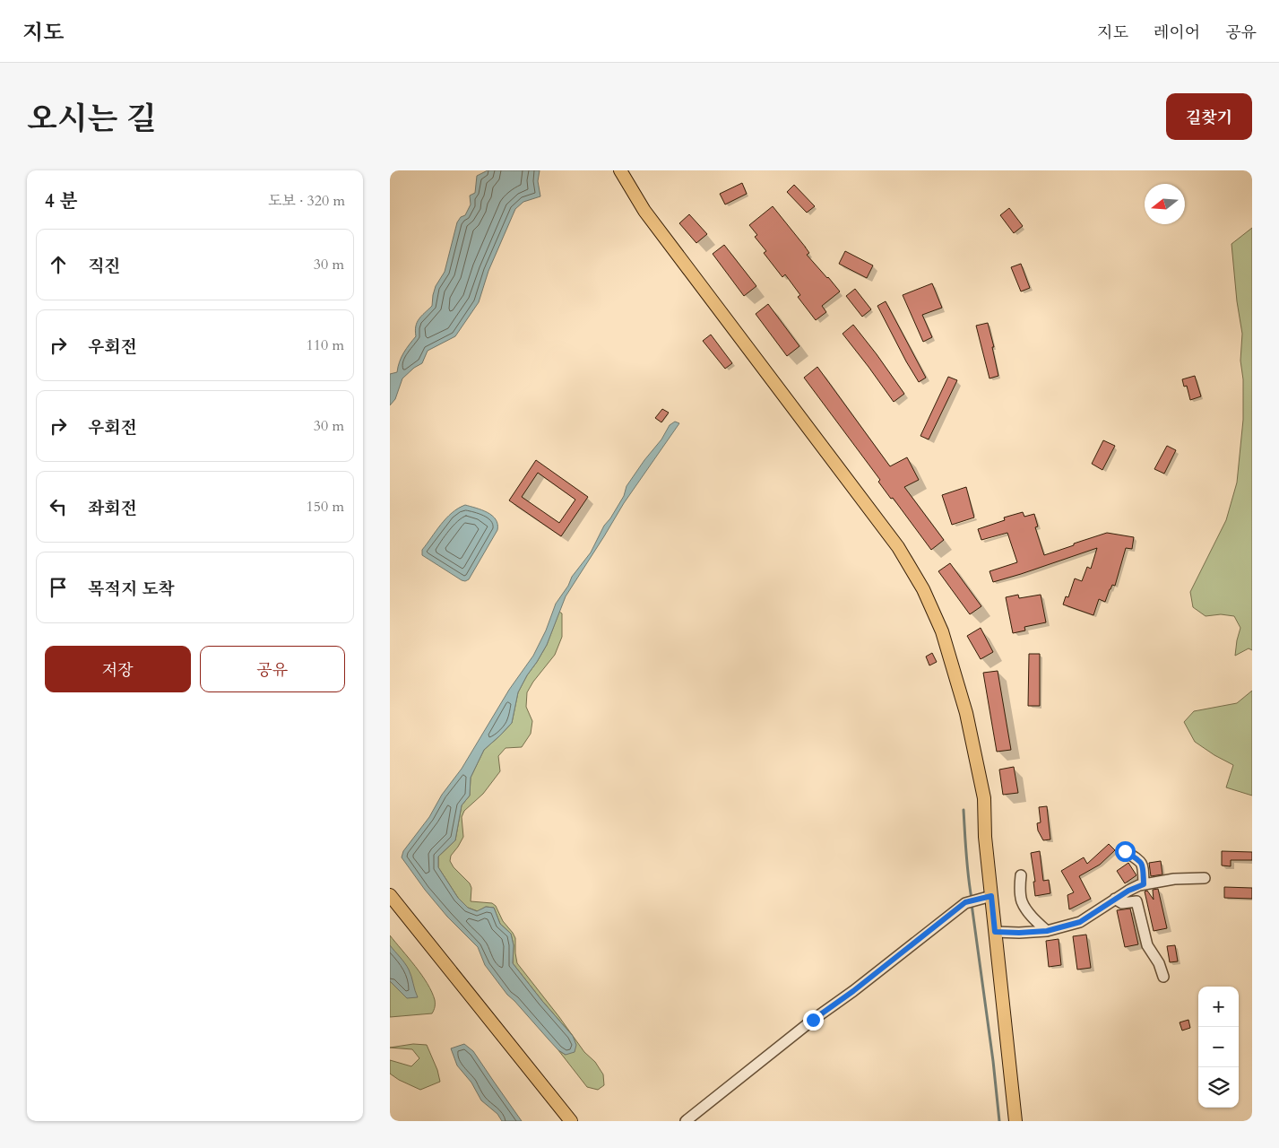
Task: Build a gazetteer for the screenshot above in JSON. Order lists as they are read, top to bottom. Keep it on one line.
{"north":"left","page":{"header":"지도","nav":["지도","레이어","공유"],"title":"오시는 길","buttons":["길찾기",["저장","공유"]],"heading":["4 분","도보 · 320 m"],"list":[["직진","30 m"],["우회전","110 m"],["우회전","30 m"],["좌회전","150 m"],"목적지 도착"],"map_buttons":["+","−"]}}
